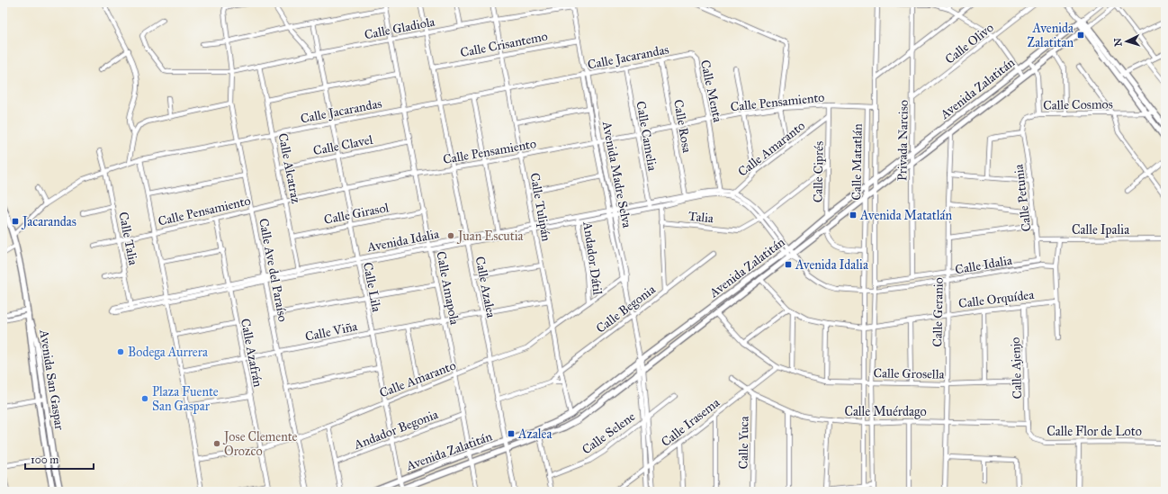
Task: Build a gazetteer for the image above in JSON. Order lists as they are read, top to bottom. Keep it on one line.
{"streets":{"street":["Calle Gladiola","Calle Olivo","Calle Crisantemo","Calle Jacarandas","Avenida Zalatitán","Calle Menta","Calle Pensamiento","Calle Cosmos","Calle Rosa","Calle Camelia","Privada Narciso","Calle Clavel","Calle Amaranto","Calle Matatlán","Calle Alcatraz","Calle Ciprés","Avenida Madre Selva","Calle Petunia","Calle Tulipán","Calle Girasol","Talia","Calle Ipalia","Calle Talia","Avenida Idalia","Andador Dátil","Calle Idalia","Calle Ave del Paraíso","Calle Lila","Calle Azalea","Calle Amapola","Calle Orquídea","Calle Begonia","Calle Geranio","Calle Viña","Calle Azafrán","Calle Ajenjo","Calle Grosella","Avenida San Gaspar","Calle Muérdago","Calle Irasema","Andador Begonia","Calle Flor de Loto","Calle Selene","Calle Yuca"]},"crossings":[["Calle Gladiola","Calle Alcatraz"],["Calle Gladiola","Avenida Madre Selva"],["Calle Gladiola","Calle Tulipán"],["Calle Gladiola","Calle Ave del Paraíso"],["Calle Gladiola","Calle Lila"],["Calle Gladiola","Calle Azalea"],["Calle Gladiola","Calle Amapola"],["Calle Olivo","Privada Narciso"],["Calle Crisantemo","Avenida Madre Selva"],["Calle Crisantemo","Calle Tulipán"],["Calle Crisantemo","Calle Azalea"],["Calle Jacarandas","Calle Menta"],["Calle Jacarandas","Calle Rosa"],["Calle Jacarandas","Calle Camelia"],["Calle Jacarandas","Calle Alcatraz"],["Calle Jacarandas","Avenida Madre Selva"],["Calle Jacarandas","Calle Tulipán"],["Calle Jacarandas","Calle Talia"],["Calle Jacarandas","Calle Ave del Paraíso"],["Calle Jacarandas","Calle Lila"],["Calle Jacarandas","Calle Azalea"],["Calle Jacarandas","Calle Amapola"],["Calle Jacarandas","Avenida San Gaspar"],["Avenida Zalatitán","Privada Narciso"],["Avenida Zalatitán","Calle Matatlán"],["Avenida Zalatitán","Calle Ciprés"],["Avenida Zalatitán","Avenida Madre Selva"],["Avenida Zalatitán","Calle Tulipán"],["Avenida Zalatitán","Avenida Idalia"],["Avenida Zalatitán","Calle Idalia"],["Avenida Zalatitán","Calle Lila"],["Avenida Zalatitán","Calle Azalea"],["Avenida Zalatitán","Calle Amapola"],["Avenida Zalatitán","Calle Orquídea"],["Avenida Zalatitán","Calle Geranio"],["Avenida Zalatitán","Calle Grosella"],["Calle Menta","Calle Pensamiento"],["Calle Menta","Avenida Idalia"],["Calle Pensamiento","Calle Rosa"],["Calle Pensamiento","Calle Camelia"],["Calle Pensamiento","Calle Matatlán"],["Calle Pensamiento","Calle Alcatraz"],["Calle Pensamiento","Calle Ciprés"],["Calle Pensamiento","Avenida Madre Selva"],["Calle Pensamiento","Calle Tulipán"],["Calle Pensamiento","Calle Talia"],["Calle Pensamiento","Calle Ave del Paraíso"],["Calle Pensamiento","Calle Lila"],["Calle Pensamiento","Calle Azalea"],["Calle Pensamiento","Calle Amapola"],["Calle Pensamiento","Calle Azafrán"],["Calle Cosmos","Calle Petunia"],["Calle Rosa","Avenida Idalia"],["Calle Camelia","Avenida Idalia"],["Privada Narciso","Calle Idalia"],["Calle Clavel","Calle Alcatraz"],["Calle Clavel","Calle Lila"],["Calle Clavel","Calle Amapola"],["Calle Amaranto","Calle Ciprés"],["Calle Amaranto","Avenida Madre Selva"],["Calle Amaranto","Calle Tulipán"],["Calle Amaranto","Avenida Idalia"],["Calle Amaranto","Andador Dátil"],["Calle Amaranto","Calle Ave del Paraíso"],["Calle Amaranto","Calle Lila"],["Calle Amaranto","Calle Azalea"],["Calle Amaranto","Calle Amapola"],["Calle Amaranto","Calle Azafrán"],["Calle Matatlán","Calle Idalia"],["Calle Alcatraz","Calle Girasol"],["Calle Alcatraz","Avenida Idalia"],["Avenida Madre Selva","Avenida Idalia"],["Avenida Madre Selva","Calle Begonia"],["Avenida Madre Selva","Calle Irasema"],["Avenida Madre Selva","Calle Selene"],["Calle Petunia","Calle Ipalia"],["Calle Petunia","Calle Idalia"],["Calle Tulipán","Avenida Idalia"],["Calle Tulipán","Calle Begonia"],["Calle Tulipán","Calle Viña"],["Calle Girasol","Calle Lila"],["Calle Girasol","Calle Amapola"],["Talia","Avenida Idalia"],["Calle Talia","Avenida Idalia"],["Avenida Idalia","Andador Dátil"],["Avenida Idalia","Calle Idalia"],["Avenida Idalia","Calle Ave del Paraíso"],["Avenida Idalia","Calle Lila"],["Avenida Idalia","Calle Azalea"],["Avenida Idalia","Calle Amapola"],["Avenida Idalia","Calle Azafrán"],["Calle Idalia","Calle Geranio"],["Calle Ave del Paraíso","Calle Viña"],["Calle Lila","Calle Viña"],["Calle Lila","Andador Begonia"],["Calle Azalea","Calle Viña"],["Calle Amapola","Calle Viña"],["Calle Amapola","Andador Begonia"],["Calle Orquídea","Calle Geranio"],["Calle Orquídea","Calle Ajenjo"],["Calle Geranio","Calle Grosella"],["Calle Geranio","Calle Muérdago"],["Calle Viña","Calle Azafrán"],["Calle Ajenjo","Calle Grosella"],["Calle Ajenjo","Calle Muérdago"],["Calle Ajenjo","Calle Flor de Loto"],["Calle Grosella","Calle Irasema"],["Calle Muérdago","Calle Irasema"],["Calle Muérdago","Calle Yuca"]],"places":{"transit":["Avenida Zalatitan","Avenida Matatlán","Jacarandas","Avenida Idalia","Azalea"],"other":["Juan Escutia","Bodega Aurrera","Plaza Fuente San Gaspar","Jose Clemente Orozco"]},"scale_bar":"100 m","north":"left"}
